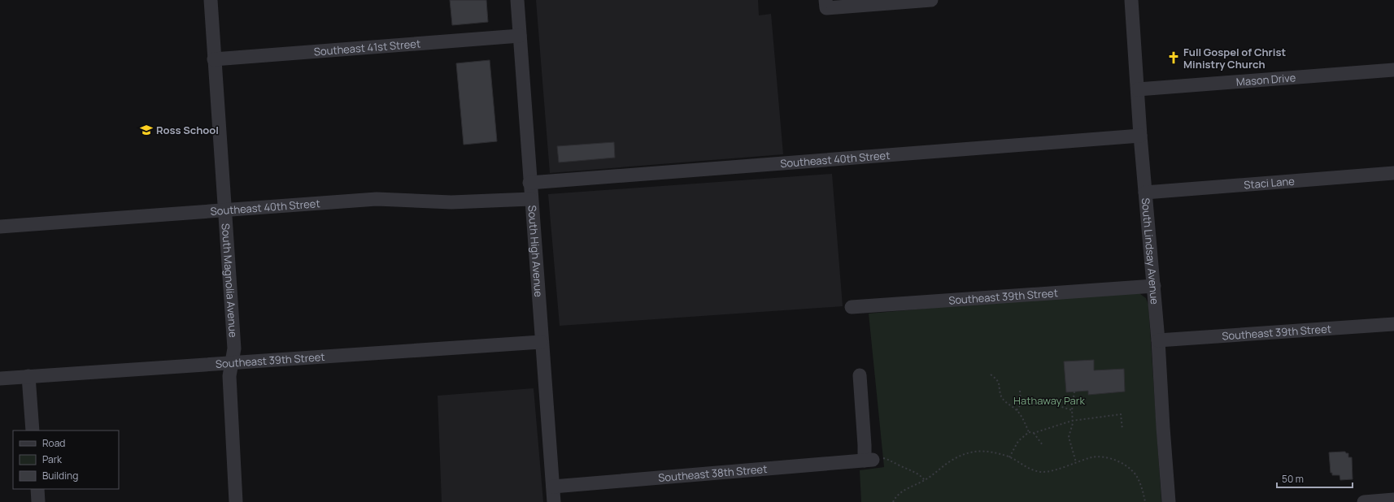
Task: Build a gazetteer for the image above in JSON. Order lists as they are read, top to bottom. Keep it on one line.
{"streets":{"street":["Southeast 41st Street","Mason Drive","Southeast 40th Street","Staci Lane","South High Avenue","South Lindsay Avenue","South Magnolia Avenue","Southeast 39th Street","Southeast 38th Street"]},"crossings":[["Southeast 41st Street","South High Avenue"],["Southeast 41st Street","South Magnolia Avenue"],["Mason Drive","South Lindsay Avenue"],["Southeast 40th Street","South High Avenue"],["Southeast 40th Street","South Lindsay Avenue"],["Southeast 40th Street","South Magnolia Avenue"],["Staci Lane","South Lindsay Avenue"],["South High Avenue","Southeast 39th Street"],["South High Avenue","Southeast 38th Street"],["South Lindsay Avenue","Southeast 39th Street"],["South Magnolia Avenue","Southeast 39th Street"]],"parks":["Hathaway Park"],"places":{"church":["Full Gospel of Christ Ministry Church"],"school or university":["Ross School"]},"legend":["Road","Park","Building"],"scale_bar":"50 m"}
